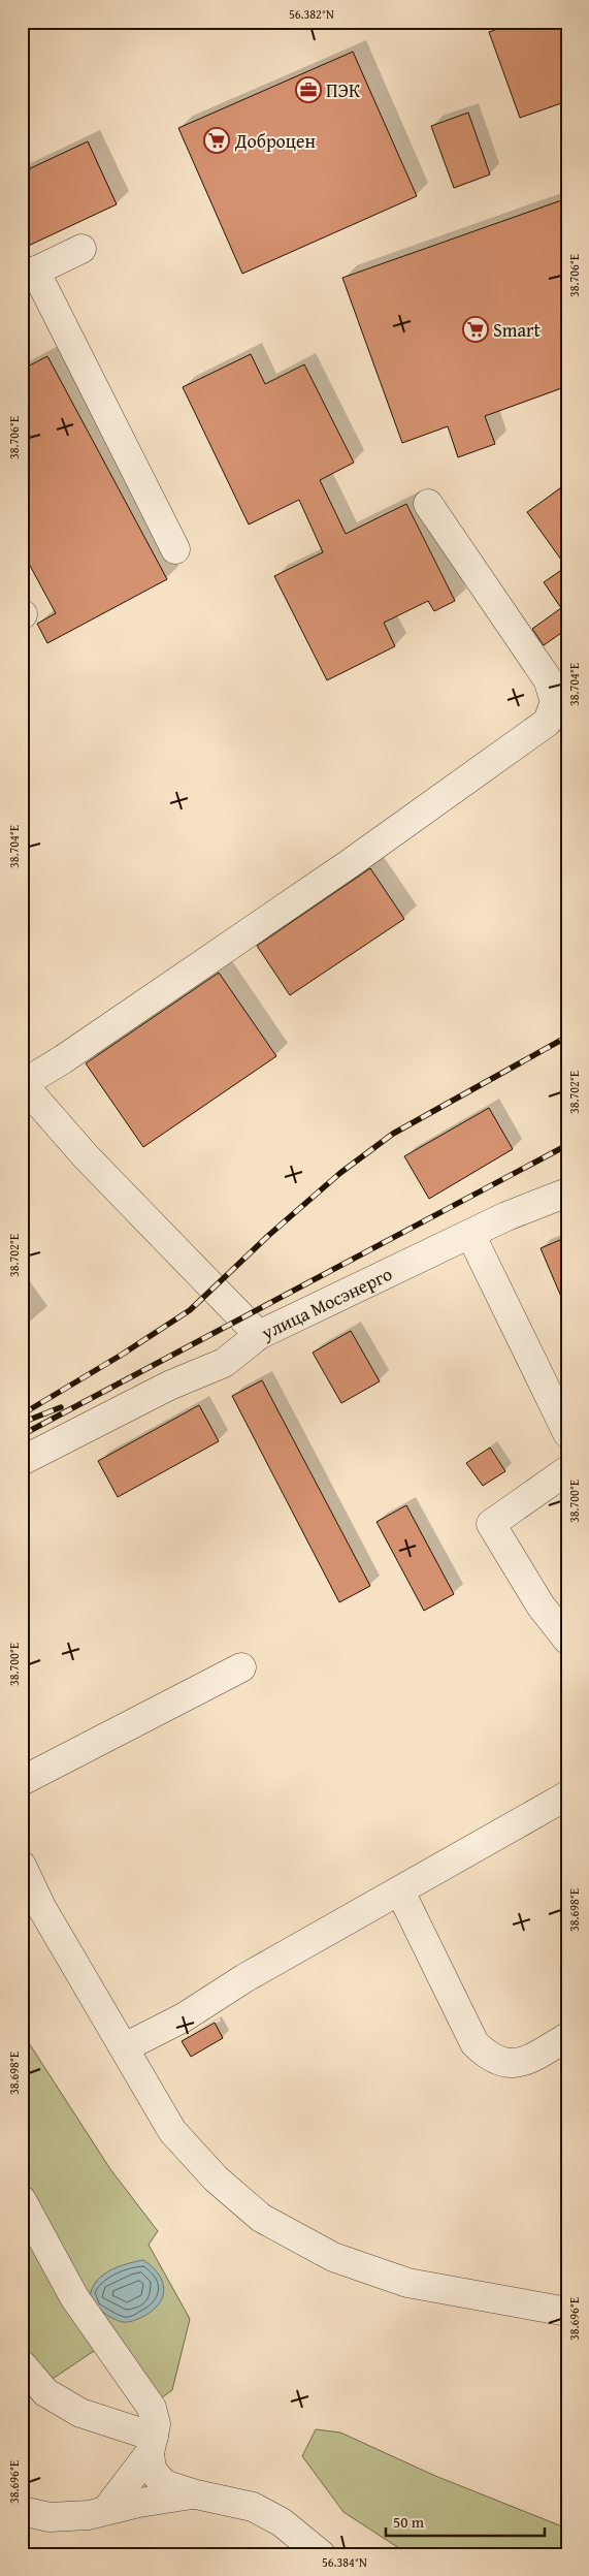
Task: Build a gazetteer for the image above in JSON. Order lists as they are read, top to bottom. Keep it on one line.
{"streets":{"street":["улица Мосэнерго"]},"places":{"office":["ПЭК"],"supermarket":["Доброцен","Smart"]},"scale_bar":"50 m","coordinates":["56.382°N","38.706°E","38.704°E","38.702°E","38.700°E","38.698°E","38.696°E","56.384°N"]}
